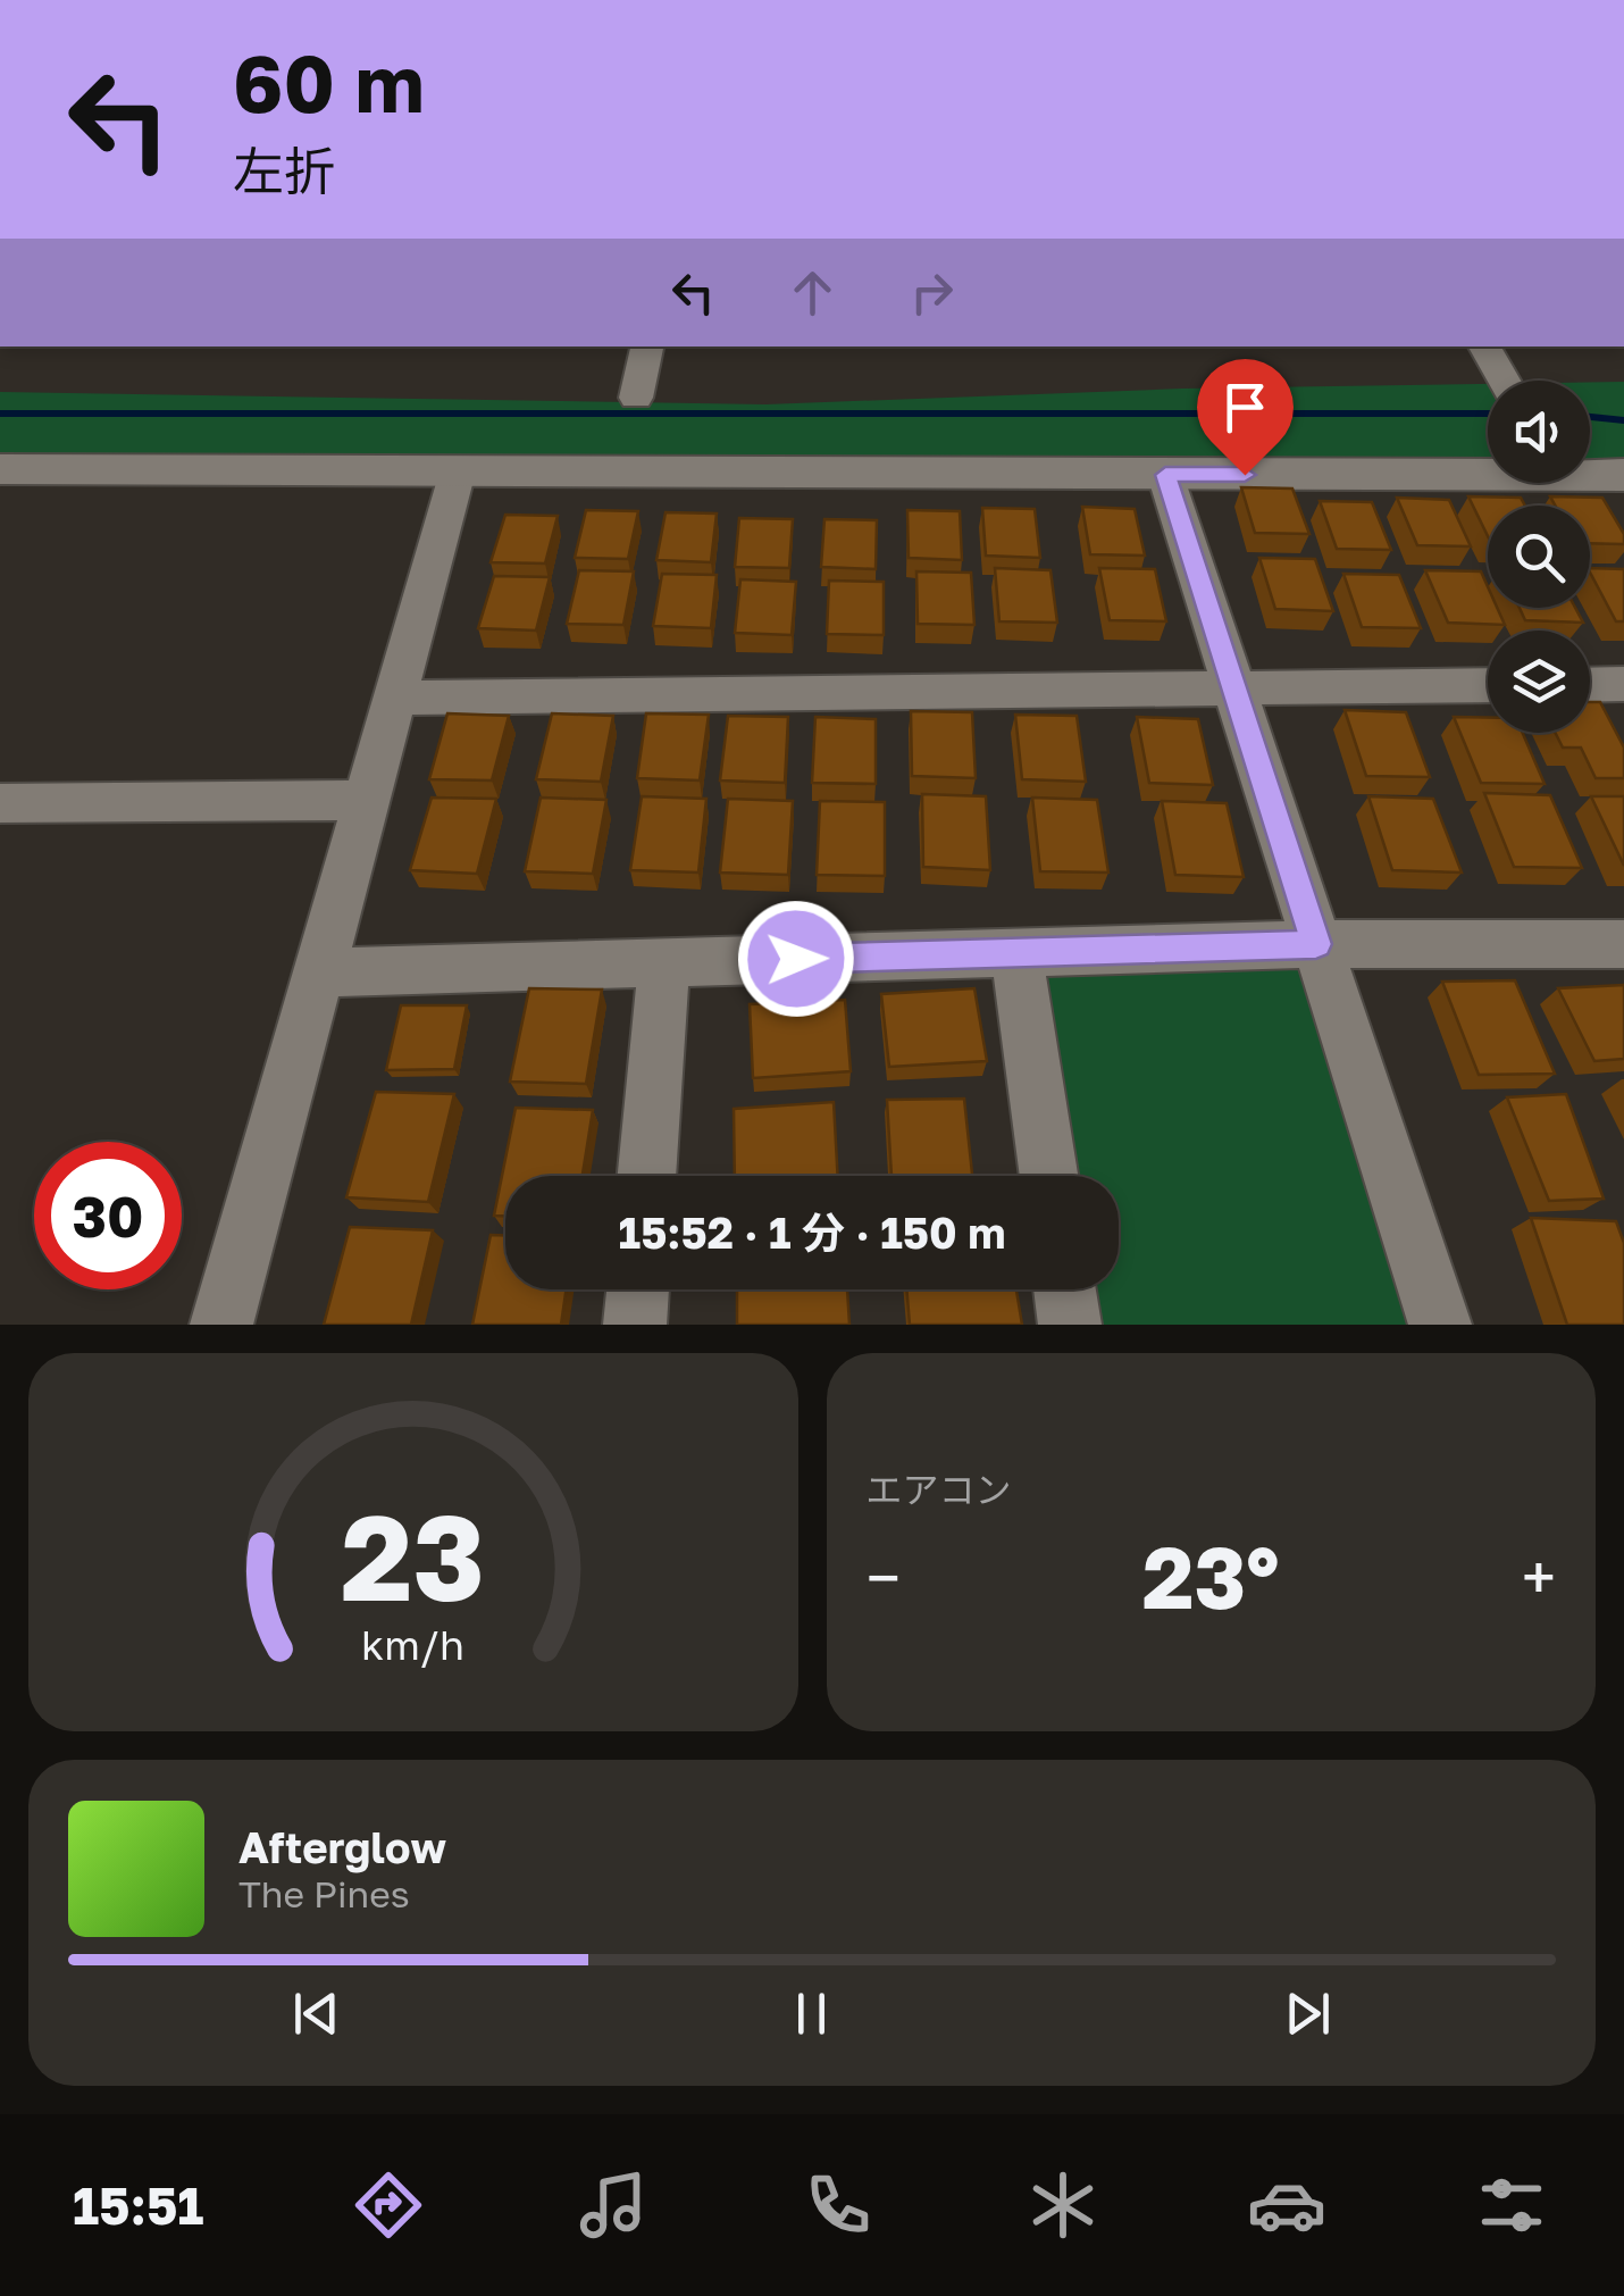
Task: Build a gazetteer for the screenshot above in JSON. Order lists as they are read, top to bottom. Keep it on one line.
{"page":{"turn":["60 m","左折"],"limit":"30","trip":"15:52 · 1 分 · 150 m","tile":"エアコン","heat":["−","23°","+"],"song":["Afterglow","The Pines"],"tabs":"15:51","gauge":["23","km/h"]}}
